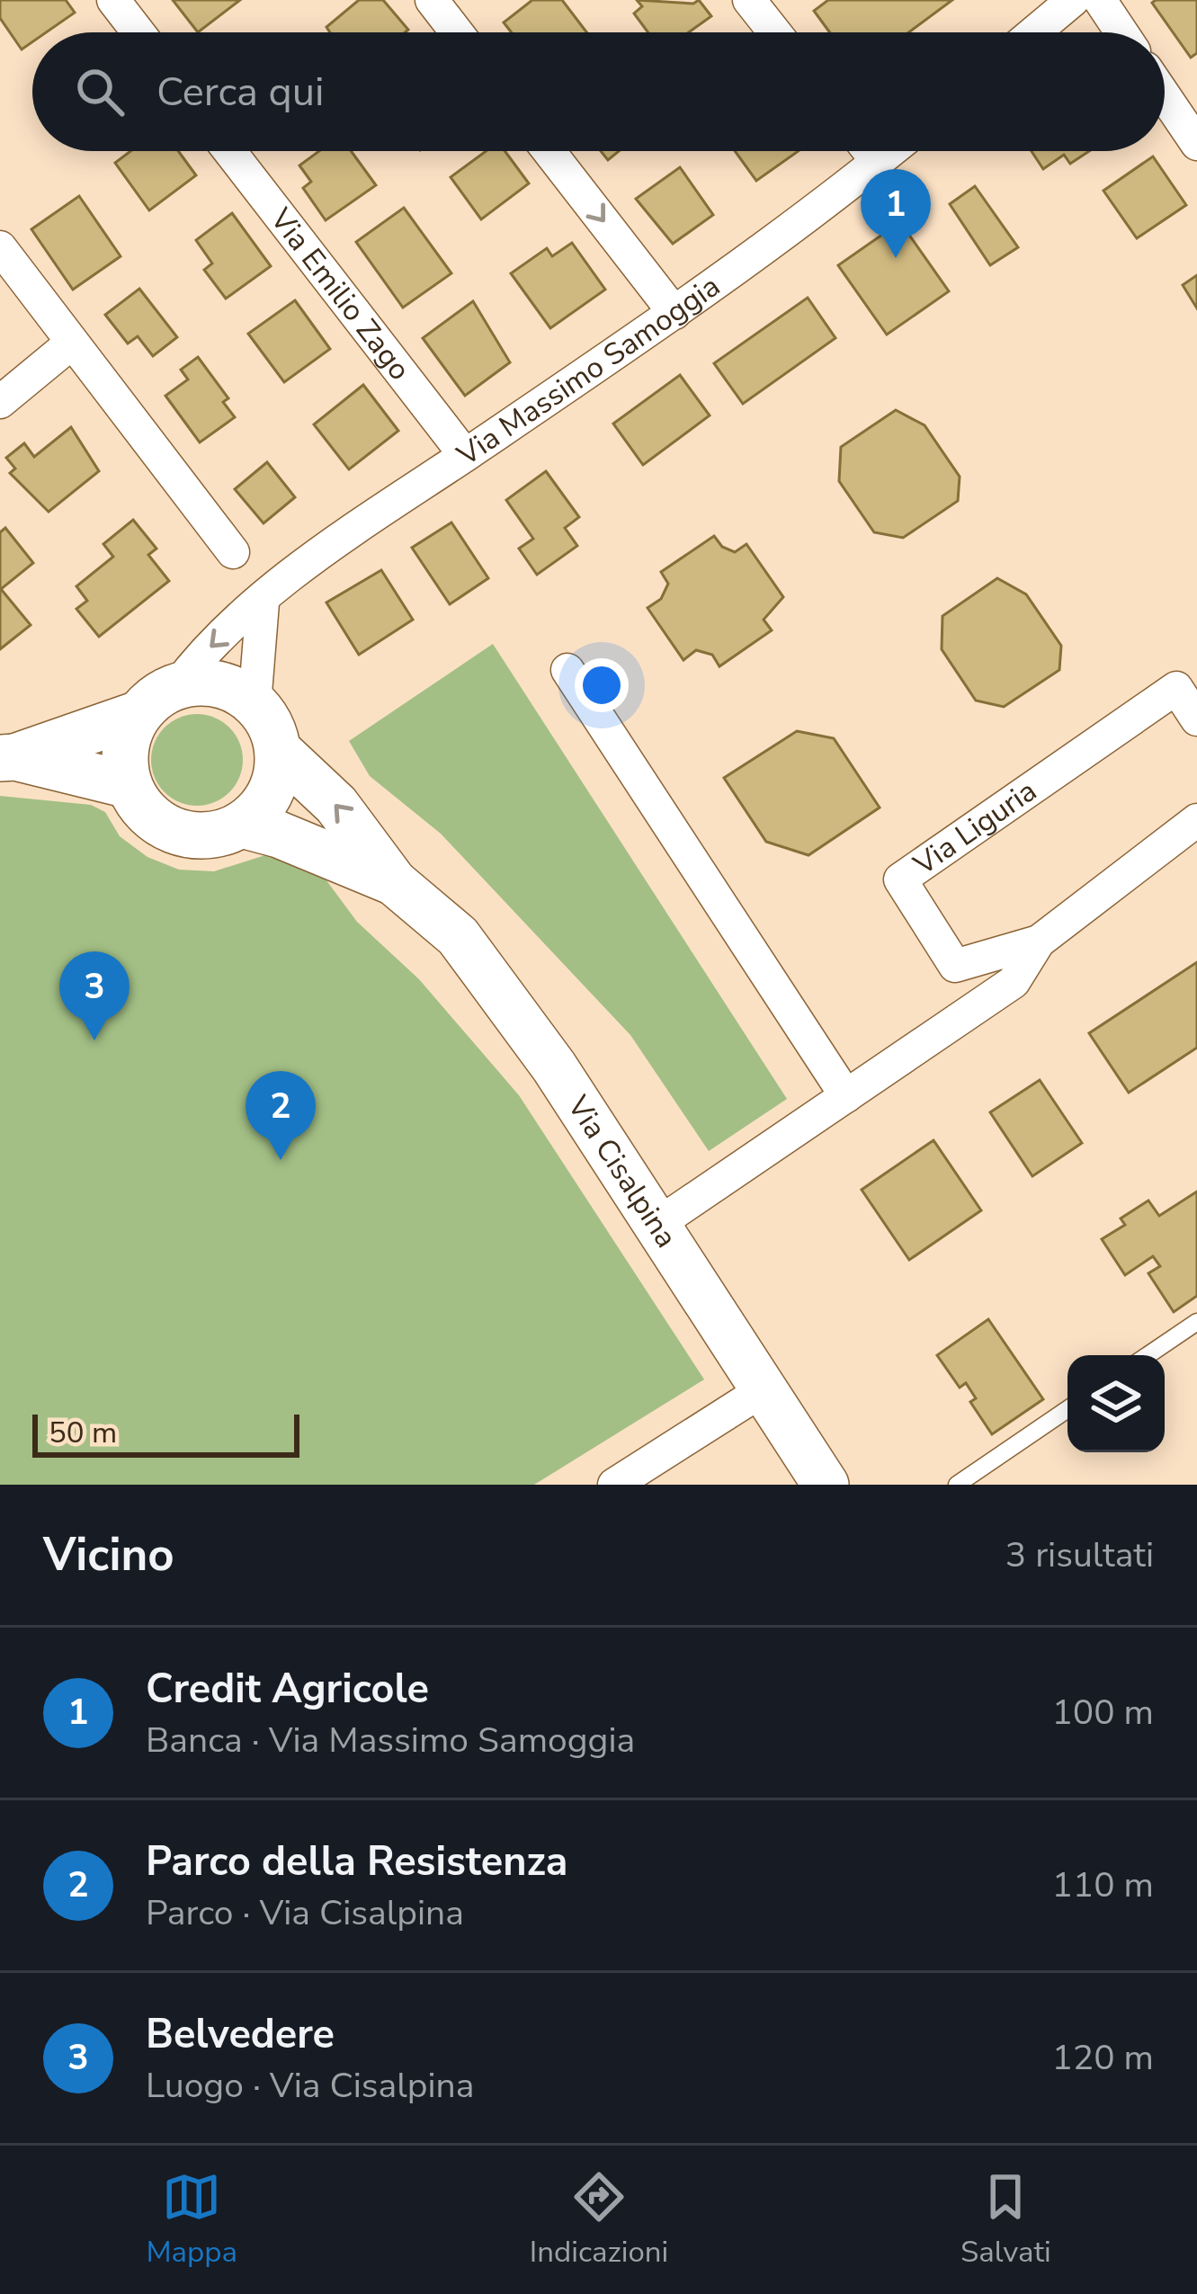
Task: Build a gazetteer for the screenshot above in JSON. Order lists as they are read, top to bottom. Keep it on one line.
{"streets":{"main road":["Via Cisalpina"],"street":["Via Emilio Zago","Via Massimo Samoggia","Via Liguria"]},"crossings":[["Via Emilio Zago","Via Massimo Samoggia"],["Via Massimo Samoggia","Via Cisalpina"],["Via Liguria","Via Cisalpina"]],"scale_bar":"50 m","page":{"search":"Cerca qui","pins":["1","3","2"],"scale":"50 m","heading":["Vicino","3 risultati"],"list":[{"mark":"1","name":"Credit Agricole","note":"Banca · Via Massimo Samoggia","value":"100 m"},{"mark":"2","name":"Parco della Resistenza","note":"Parco · Via Cisalpina","value":"110 m"},{"mark":"3","name":"Belvedere","note":"Luogo · Via Cisalpina","value":"120 m"}],"nav":["Mappa","Indicazioni","Salvati"]}}
